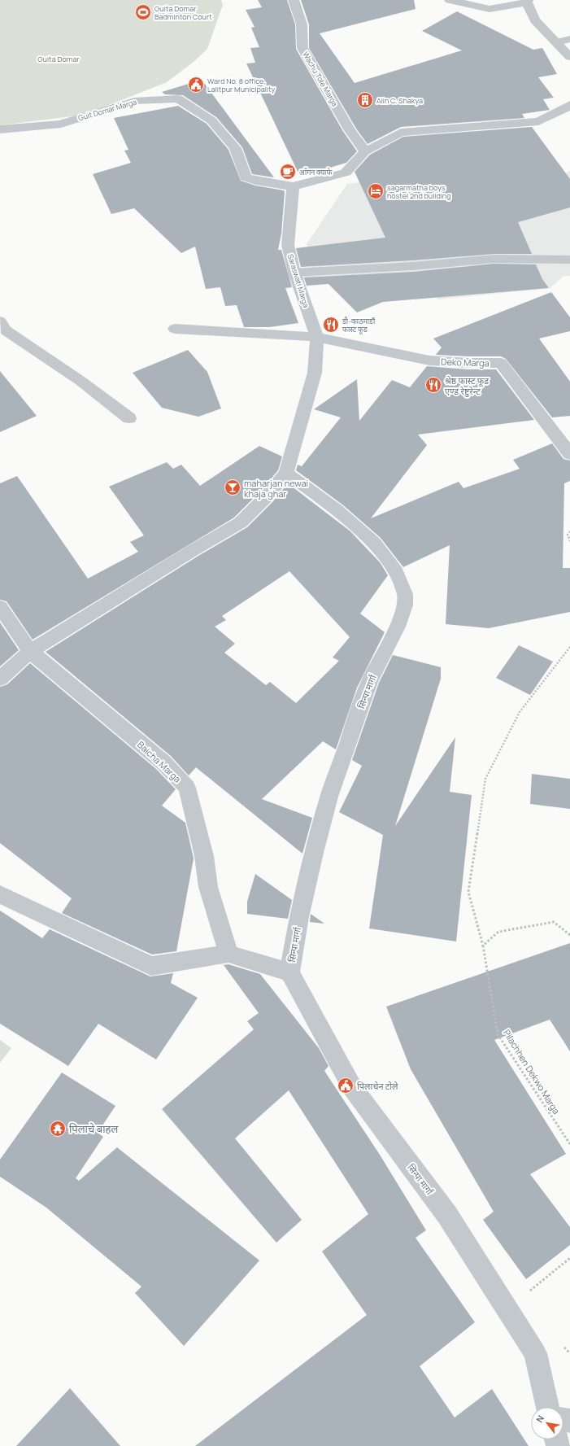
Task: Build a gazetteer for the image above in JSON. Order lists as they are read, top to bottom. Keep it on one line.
{"streets":{"street":["Wachu Tole Marga","Guit Domar Marga","Saraswati Marga","Deko Marga","सिन्पा मार्गा","Baicha Marga"],"path":["Pilachhen Dekwo Marga"]},"crossings":[["Guit Domar Marga","Saraswati Marga"],["Saraswati Marga","Deko Marga"],["Saraswati Marga","सिन्पा मार्गा"]],"parks":["Guita Domar"],"places":{"sports":["Guita Domar Badminton Court"],"public building":["Ward No. 8 office, Lalitpur Municipality","पिलाचेन टोले"],"building":["Alin C. Shakya"],"cafe":["आँगन क्याफे"],"hotel":["sagarmatha boys hostel 2nd building"],"restaurant":["डी-काठमाडौं फास्ट फूड","श्रेष्ठ फास्ट फूड एण्ड रेष्टुरेन्ट"],"bar":["maharjan newai khaja ghar"],"temple":["पिलाचे बाहल"]},"north":"top left"}
